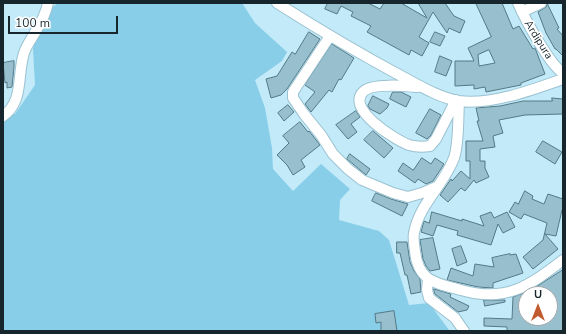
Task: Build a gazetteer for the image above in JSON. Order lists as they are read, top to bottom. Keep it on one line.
{"streets":{"street":["Ardipura"]},"scale_bar":"100 m","north":"top"}
